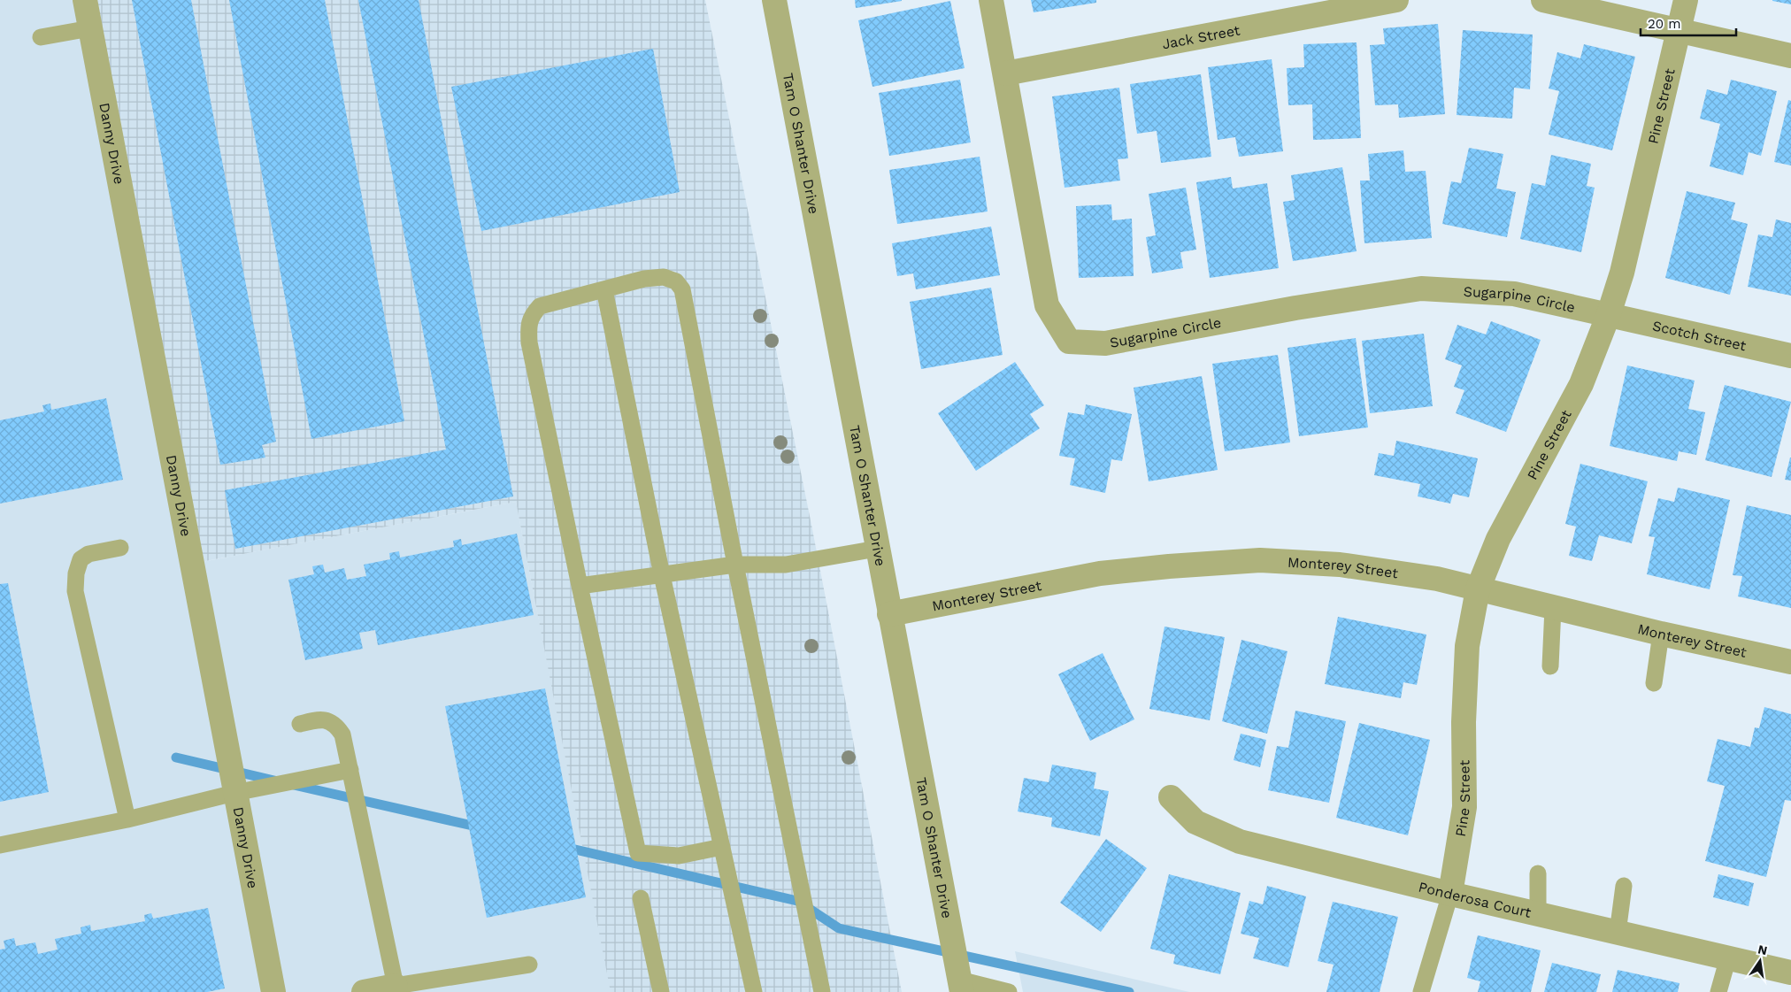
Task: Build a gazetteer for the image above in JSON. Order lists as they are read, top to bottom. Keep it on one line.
{"streets":{"street":["Jack Street","Pine Street","Danny Drive","Tam O Shanter Drive","Sugarpine Circle","Scotch Street","Monterey Street","Ponderosa Court"]},"crossings":[["Jack Street","Sugarpine Circle"],["Pine Street","Sugarpine Circle"],["Pine Street","Scotch Street"],["Pine Street","Monterey Street"],["Pine Street","Ponderosa Court"],["Tam O Shanter Drive","Monterey Street"],["Sugarpine Circle","Scotch Street"]],"scale_bar":"20 m","north":"top"}
